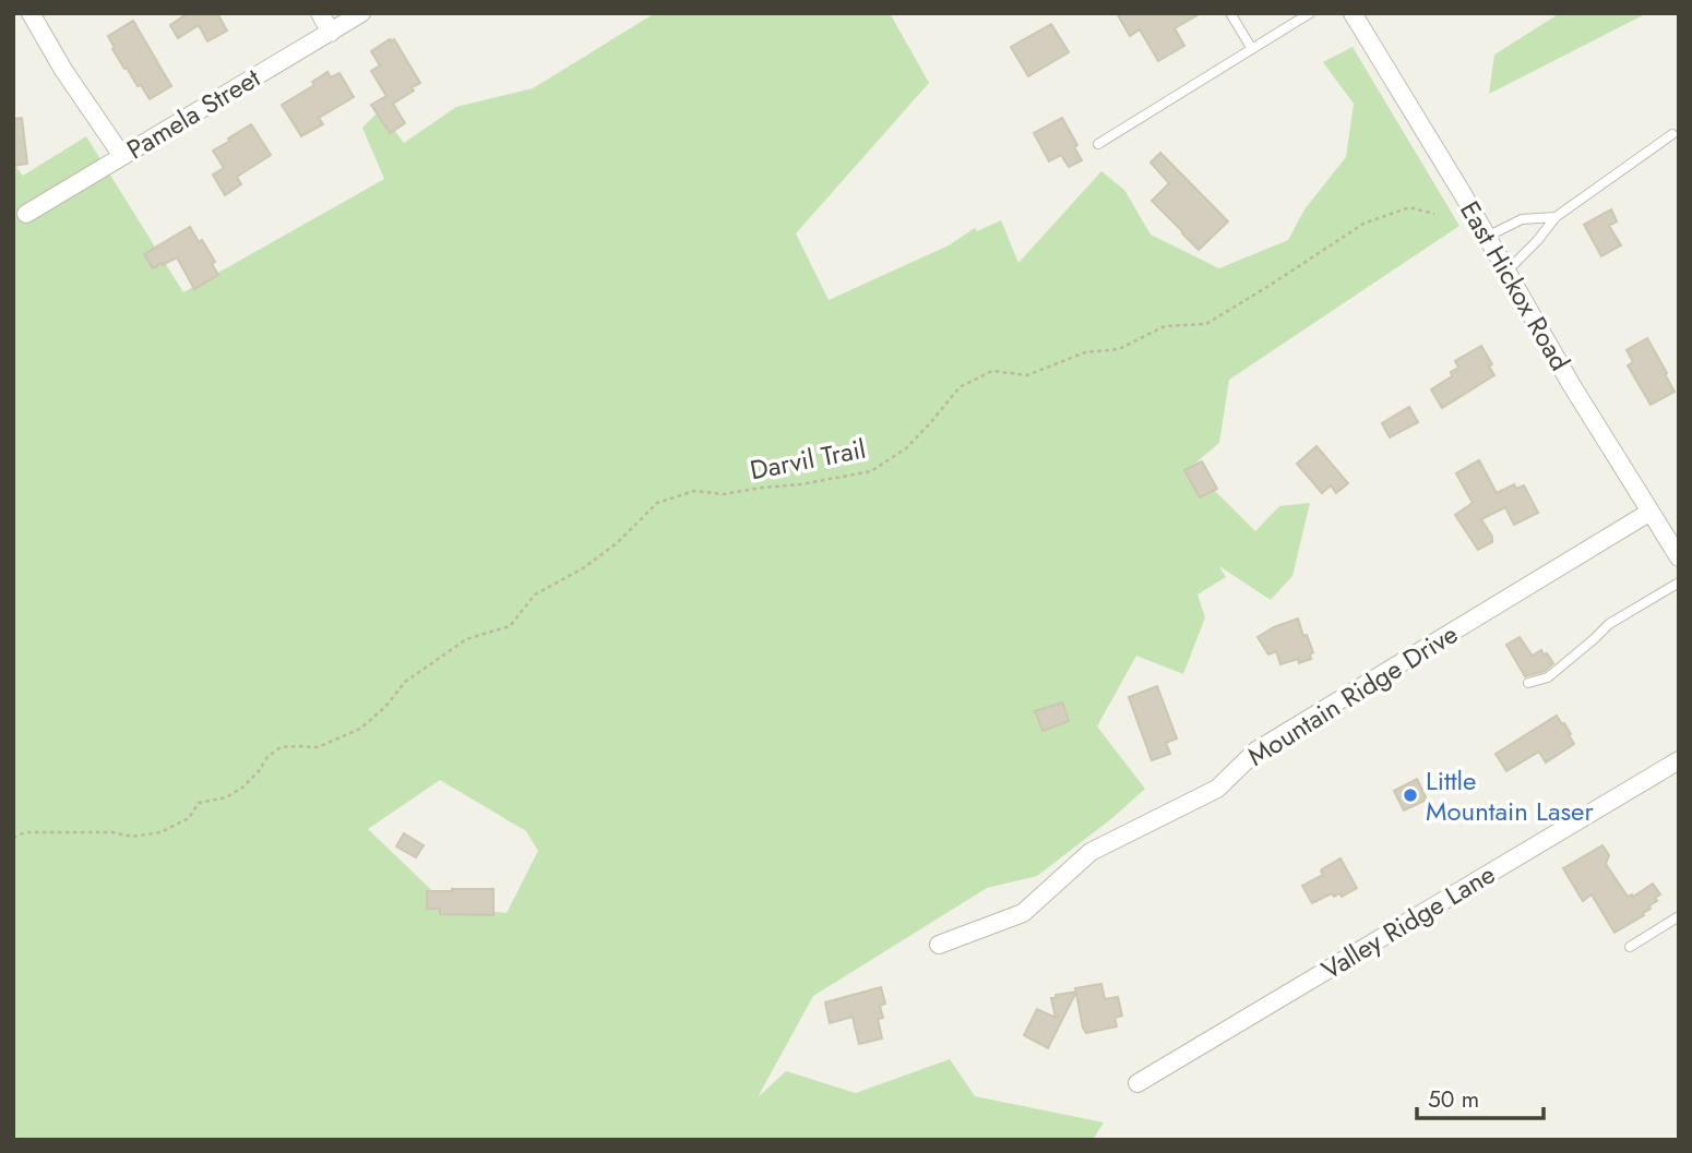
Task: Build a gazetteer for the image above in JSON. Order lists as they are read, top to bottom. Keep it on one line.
{"streets":{"street":["Pamela Street","East Hickox Road","Mountain Ridge Drive","Valley Ridge Lane"],"path":["Darvil Trail"]},"crossings":[["East Hickox Road","Mountain Ridge Drive"]],"places":["Little Mountain Laser"],"scale_bar":"50 m"}
